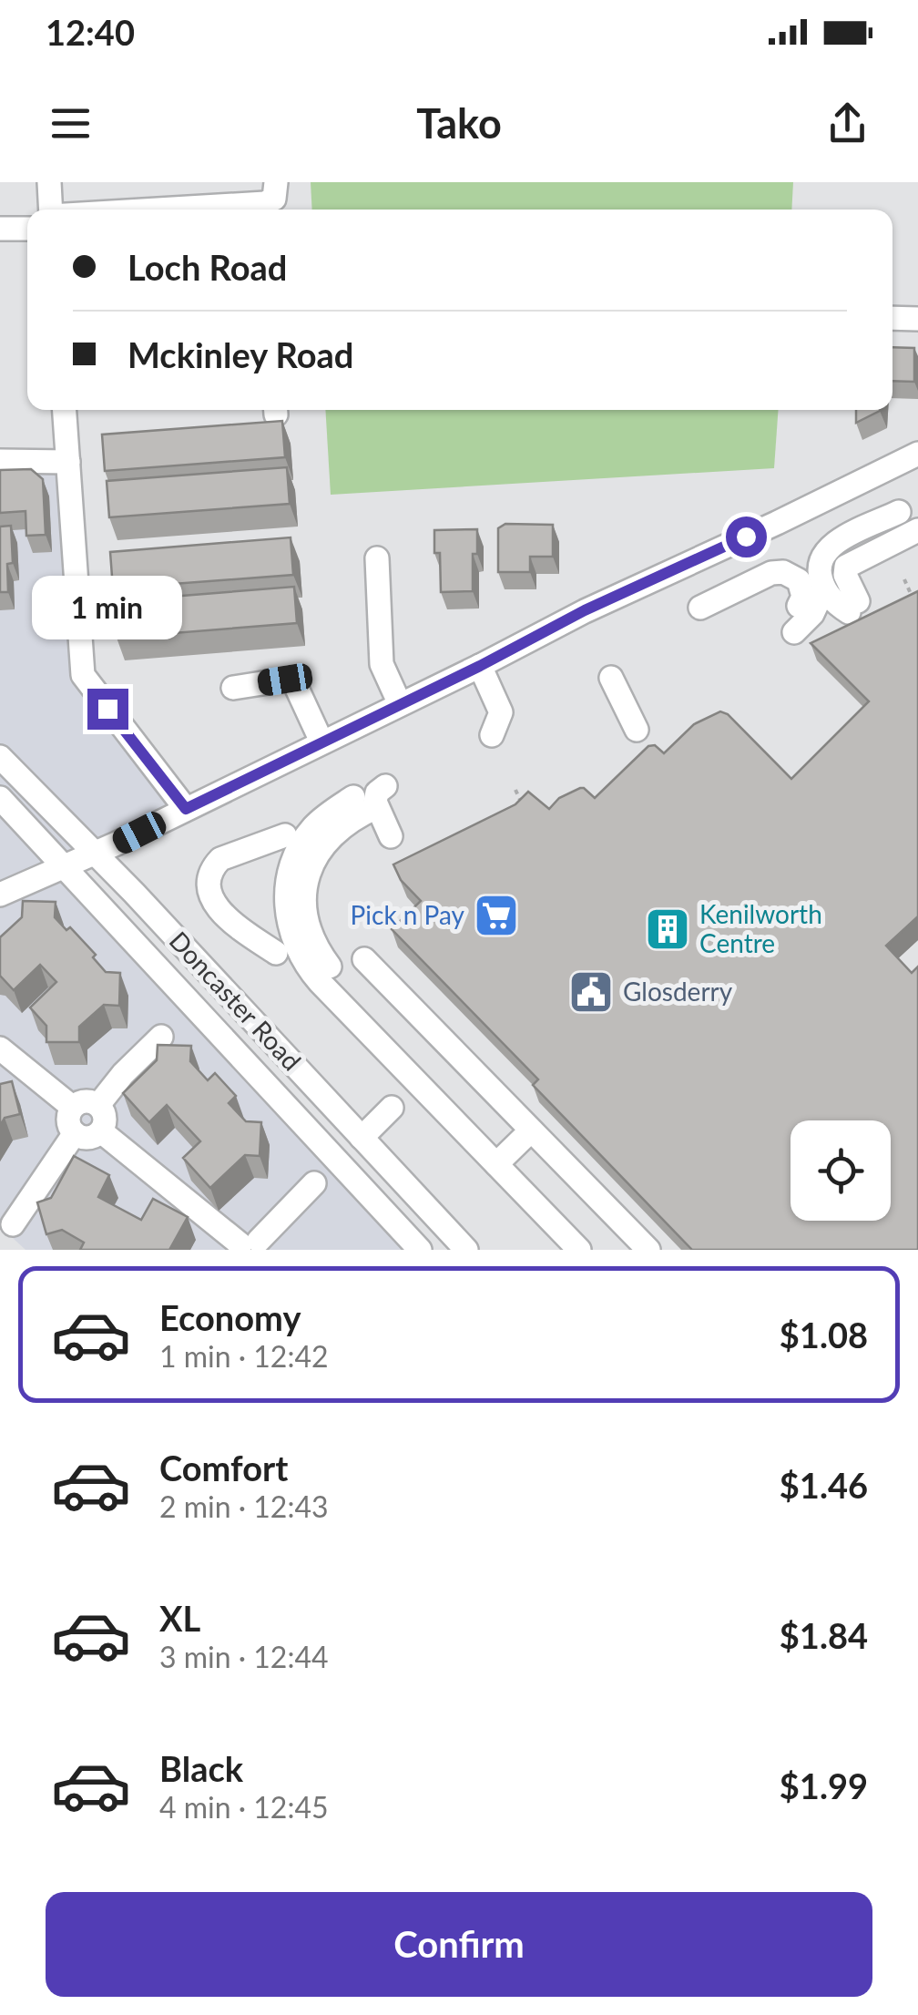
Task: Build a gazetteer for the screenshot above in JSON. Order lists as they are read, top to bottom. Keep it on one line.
{"streets":{"street":["Doncaster Road"]},"places":{"supermarket":["Pick n Pay"],"building":["Kenilworth Centre"],"public building":["Glosderry"]},"page":{"status":"12:40","header":"Tako","banner":["Loch Road","Mckinley Road"],"bubble":"1 min","list":[{"name":"Economy","note":"1 min · 12:42","value":"$1.08"},{"name":"Comfort","note":"2 min · 12:43","value":"$1.46"},{"name":"XL","note":"3 min · 12:44","value":"$1.84"},{"name":"Black","note":"4 min · 12:45","value":"$1.99"}],"buttons":"Confirm"}}
